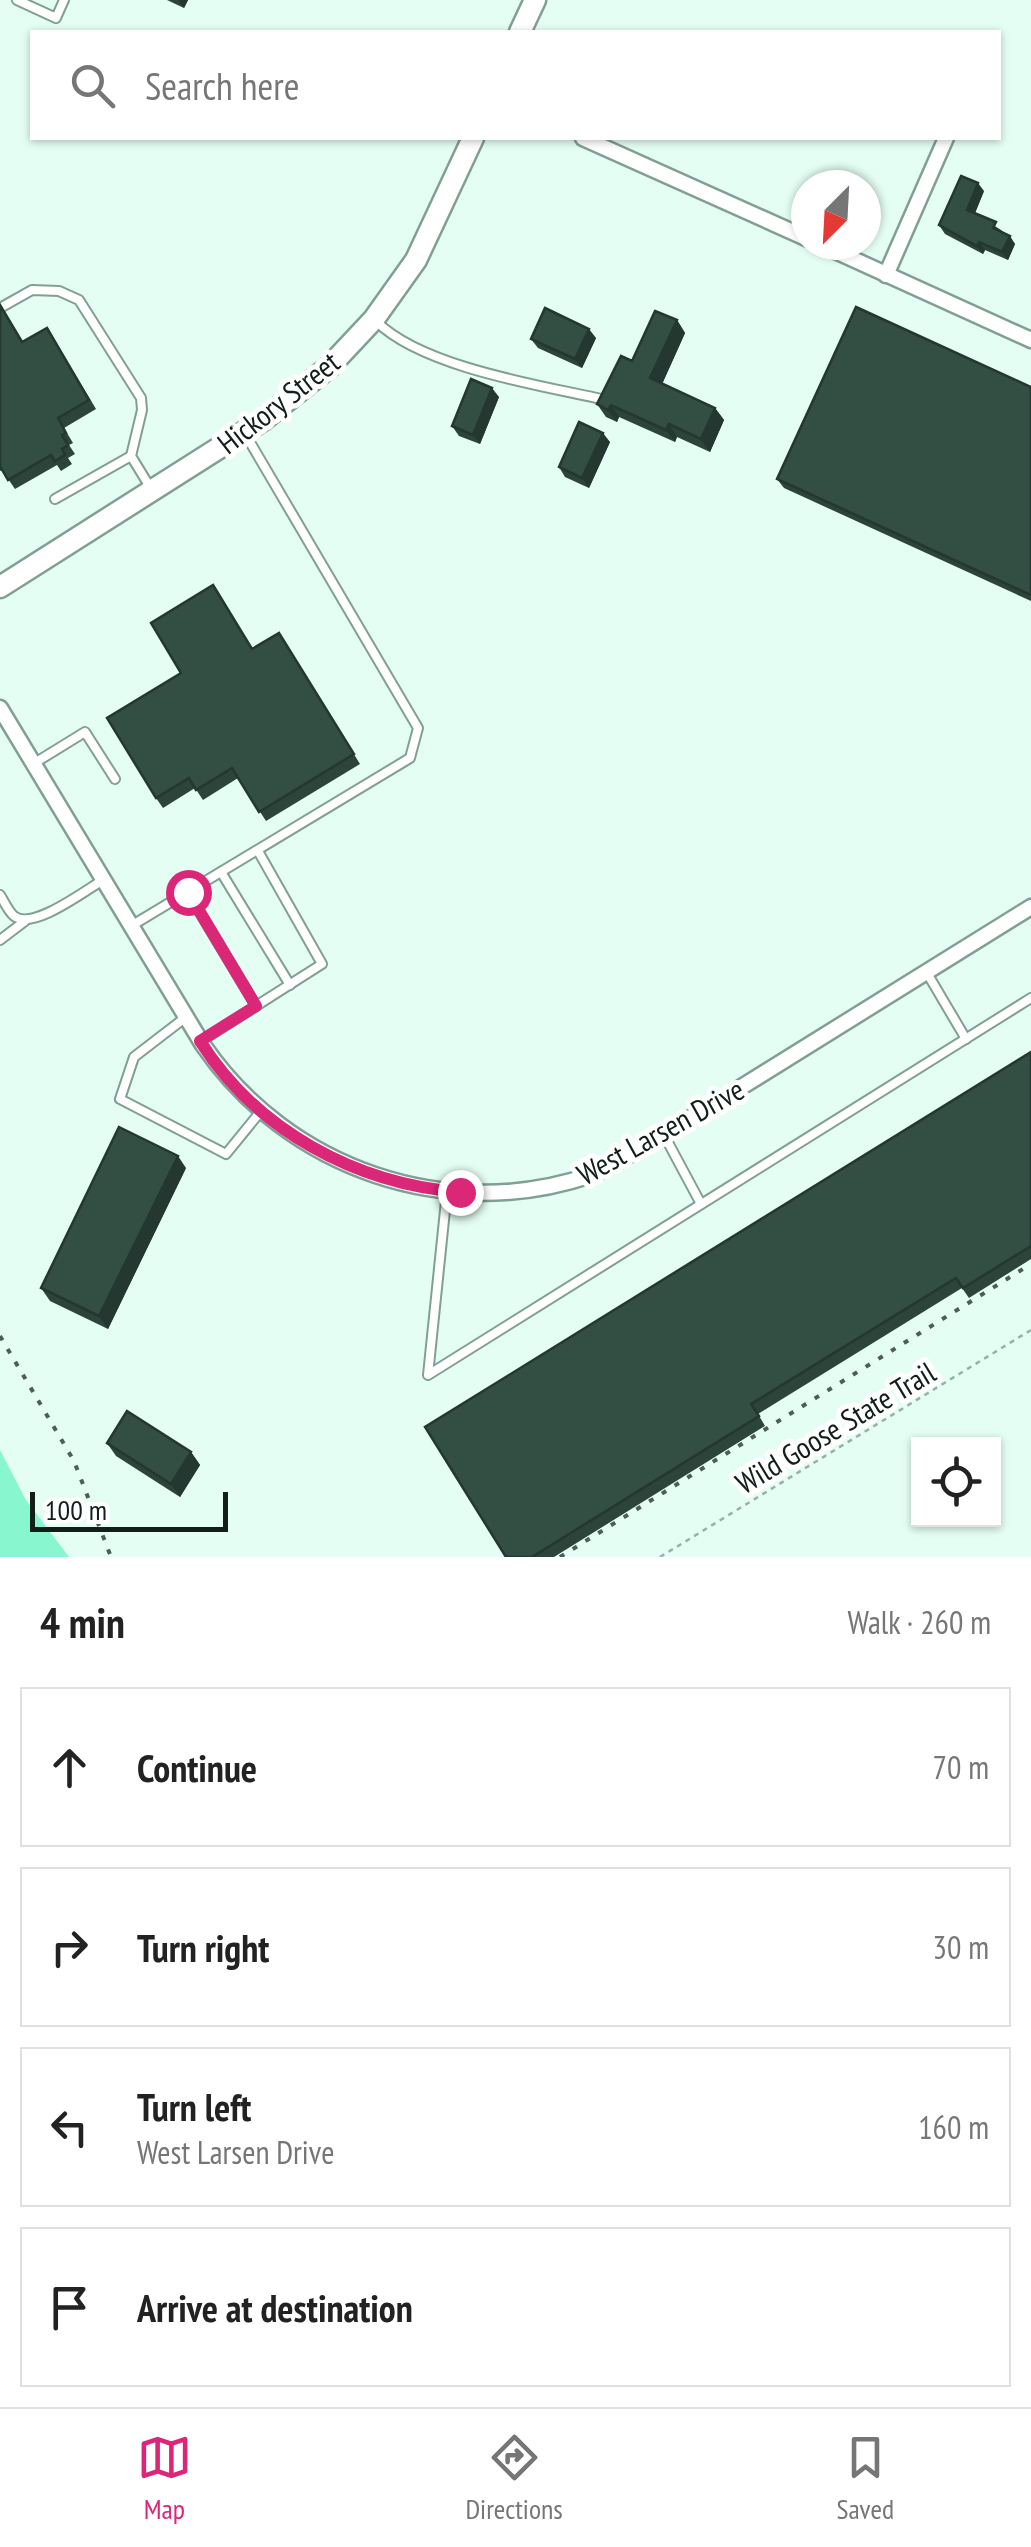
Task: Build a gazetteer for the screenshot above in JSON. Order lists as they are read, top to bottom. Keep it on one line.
{"streets":{"street":["Hickory Street","West Larsen Drive"],"path":["Wild Goose State Trail"]},"scale_bar":"100 m","north":"bottom left","page":{"search":"Search here","scale":"100 m","heading":["4 min","Walk · 260 m"],"list":[["Continue","70 m"],["Turn right","30 m"],["Turn left","West Larsen Drive","160 m"],"Arrive at destination"],"nav":["Map","Directions","Saved"]}}
